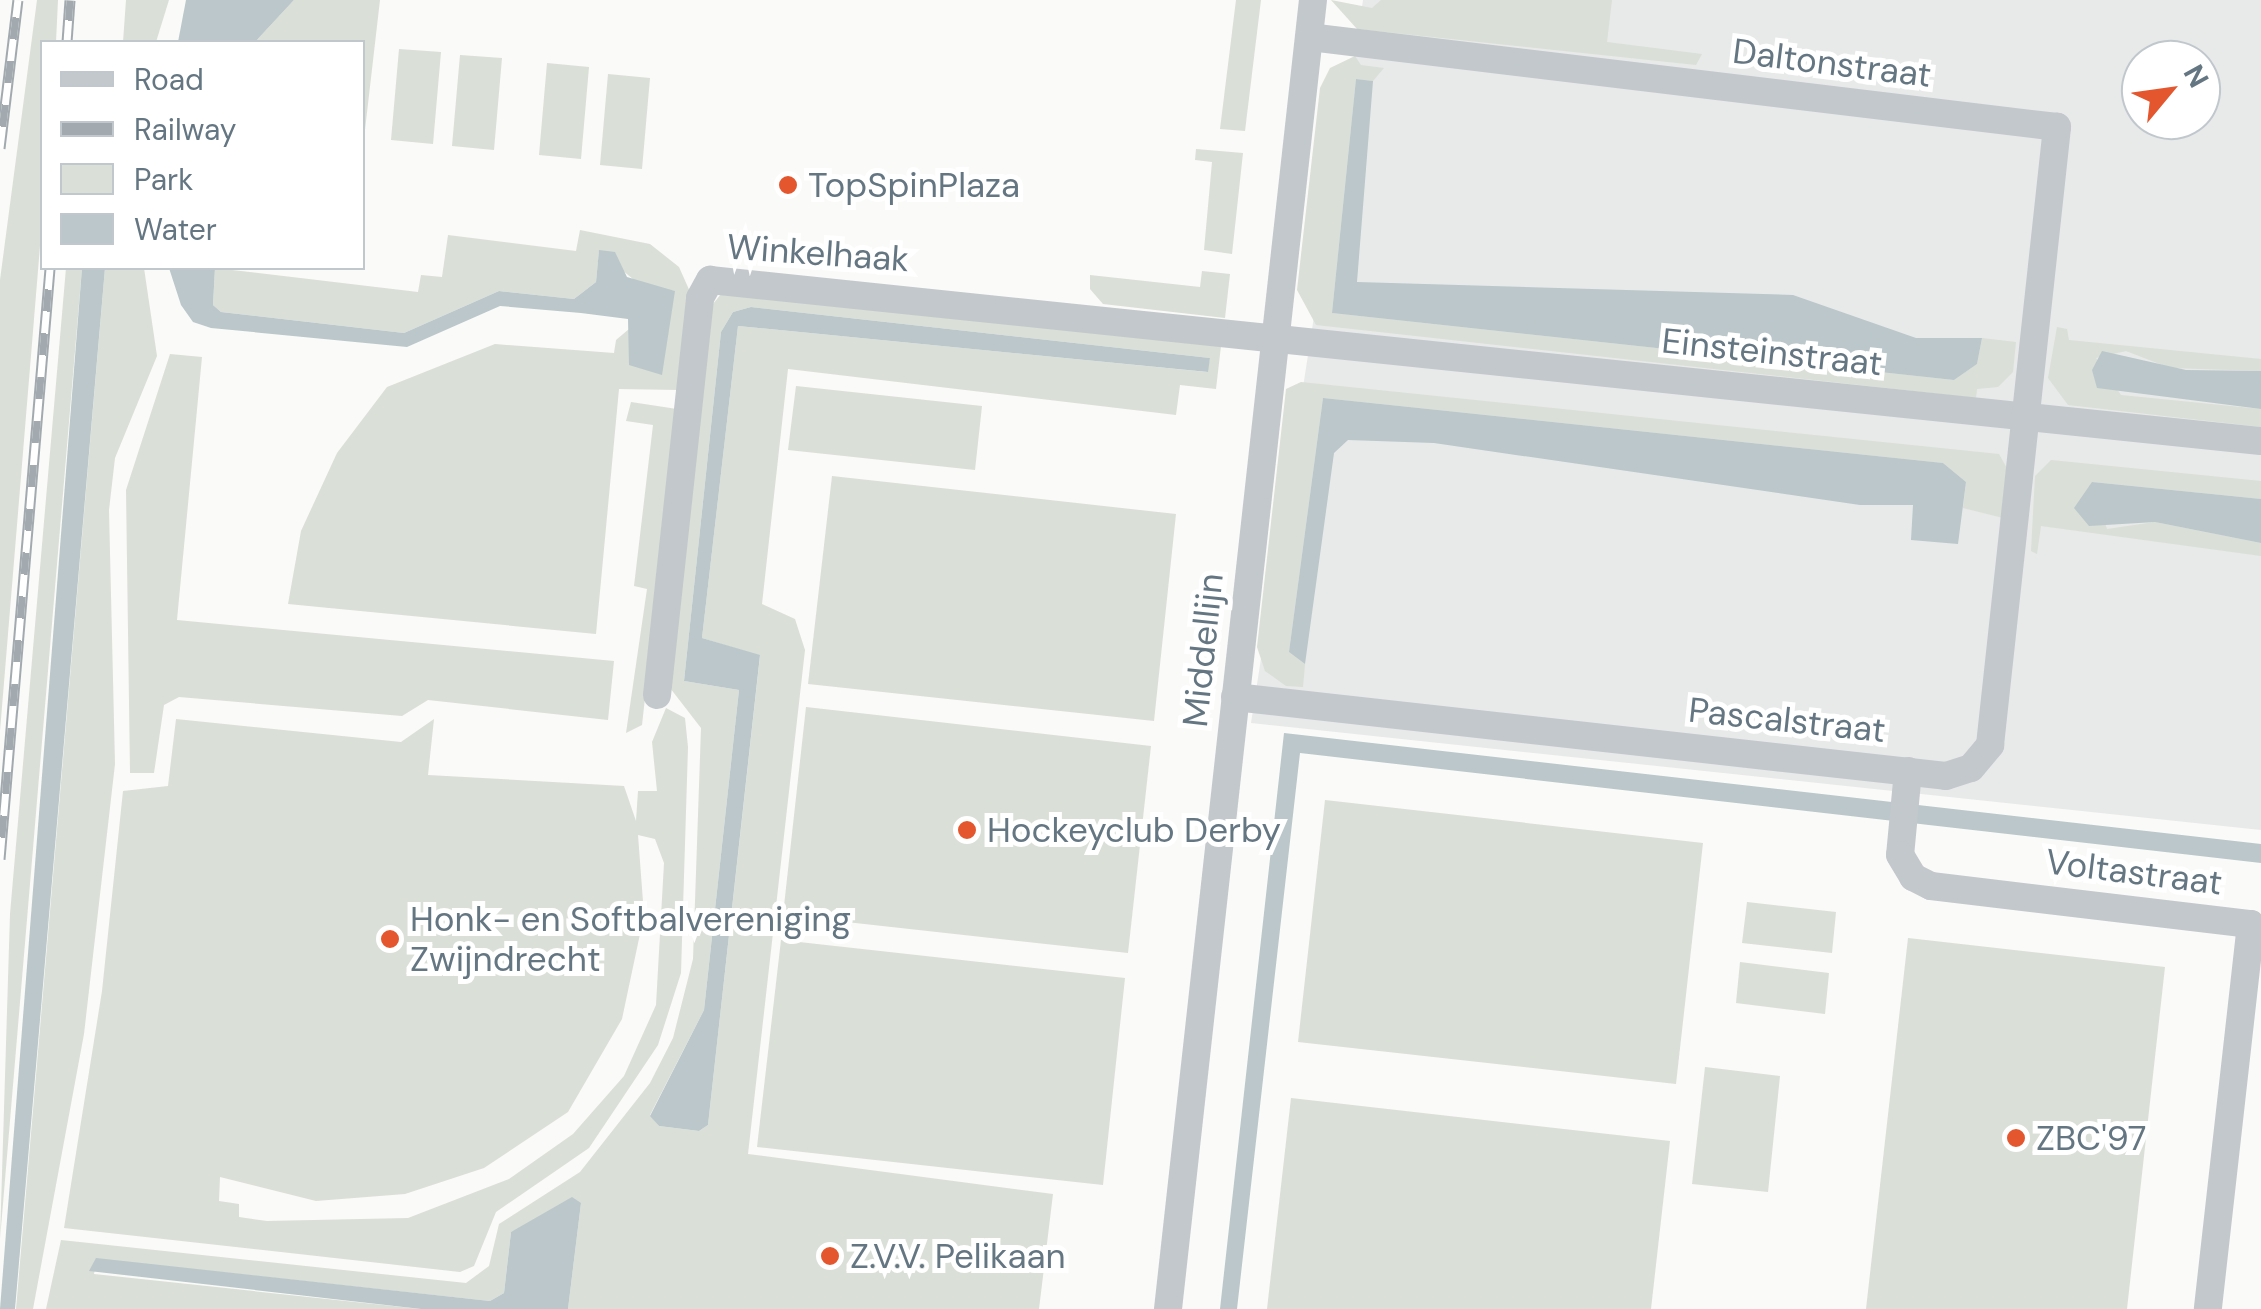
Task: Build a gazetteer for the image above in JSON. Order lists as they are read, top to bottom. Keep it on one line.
{"streets":{"street":["Daltonstraat","Winkelhaak","Einsteinstraat","Middellijn","Pascalstraat","Voltastraat"]},"crossings":[["Daltonstraat","Einsteinstraat"],["Daltonstraat","Middellijn"],["Daltonstraat","Pascalstraat"],["Winkelhaak","Einsteinstraat"],["Winkelhaak","Middellijn"],["Einsteinstraat","Middellijn"],["Einsteinstraat","Pascalstraat"],["Middellijn","Pascalstraat"],["Pascalstraat","Voltastraat"]],"places":["TopSpinPlaza","Hockeyclub Derby","Honk- en Softbalvereniging Zwijndrecht","ZBC'97","Z.V.V. Pelikaan"],"legend":["Road","Railway","Park","Water"],"north":"top right"}
